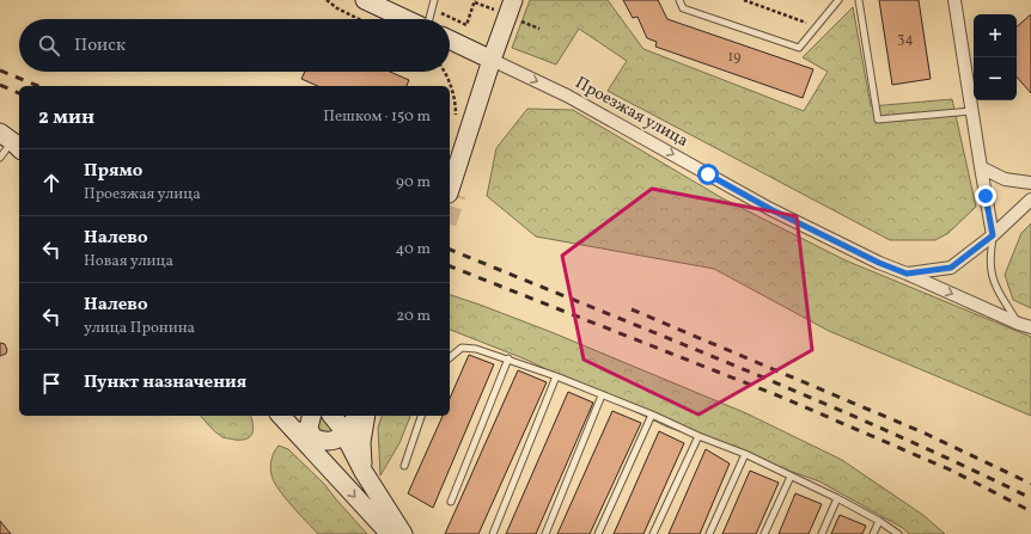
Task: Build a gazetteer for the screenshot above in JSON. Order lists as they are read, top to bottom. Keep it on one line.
{"streets":{"street":["Проезжая улица"]},"one_way":["Проезжая улица"],"house_numbers":["34","19"],"page":{"map_buttons":["+","−"],"search":"Поиск","heading":["2 мин","Пешком · 150 m"],"list":[["Прямо","Проезжая улица","90 m"],["Налево","Новая улица","40 m"],["Налево","улица Пронина","20 m"],"Пункт назначения"]}}
